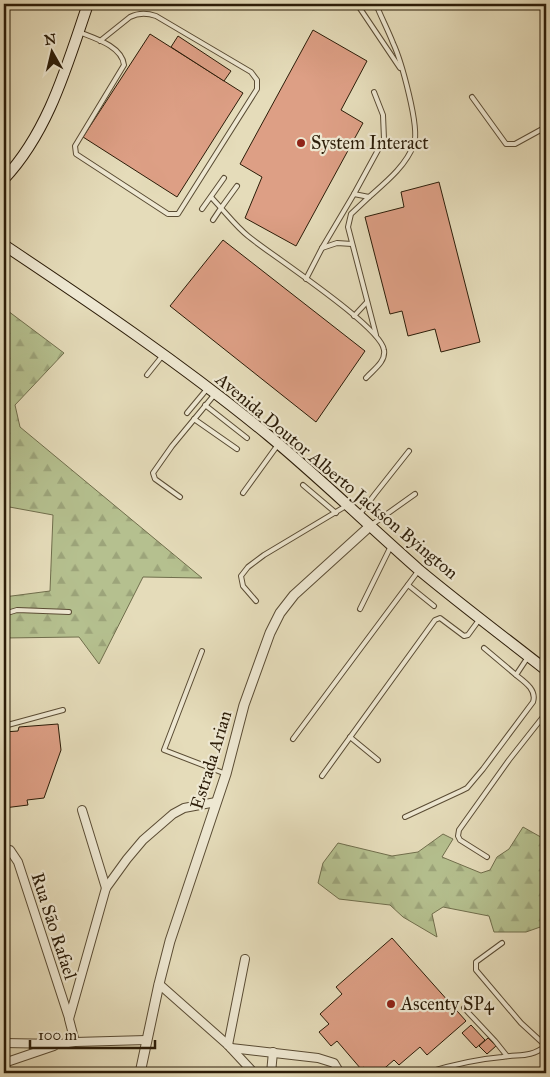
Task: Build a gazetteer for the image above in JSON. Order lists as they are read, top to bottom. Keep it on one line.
{"streets":{"main road":["Avenida Doutor Alberto Jackson Byington"],"street":["Estrada Arian","Rua São Rafael"]},"crossings":[["Avenida Doutor Alberto Jackson Byington","Estrada Arian"]],"places":["System Interact","Ascenty SP4"],"scale_bar":"100 m","north":"top"}
